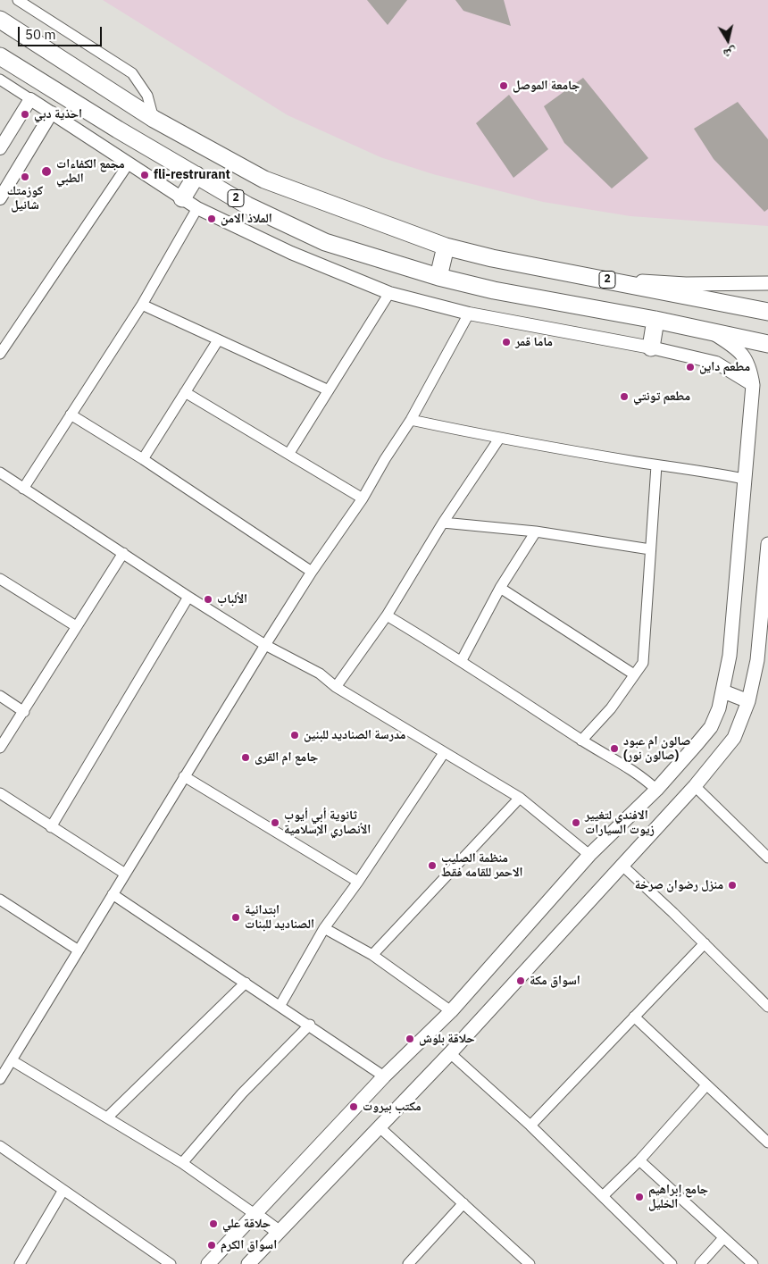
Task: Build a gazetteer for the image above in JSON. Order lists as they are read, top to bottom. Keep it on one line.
{"streets":{"highway":["2"]},"places":["جامعة الموصل","احذية دبي","مجمع الكفاءات الطبي","fli-restrurant","كوزمتك شانيل","الملاذ الامن","ماما قمر","مطعم داين","مطعم تونتي","الألباب","مدرسة الصناديد للبنين","صالون ام عبود (صالون نور)","جامع ام القرى","ثانوية أبي أيوب الأنصاري الإسلامية","الافندي لتغيير زيوت السيارات","منظمة الصليب الاحمر للقامه فقط","منزل رضوان صرخة","ابتدائية الصناديد للبنات","اسواق مكة","حلاقة بلوش","مكتب بيروت","جامع إبراهيم الخليل","حلاقة علي","اسواق الكرم"],"scale_bar":"50 m","north":"bottom"}
